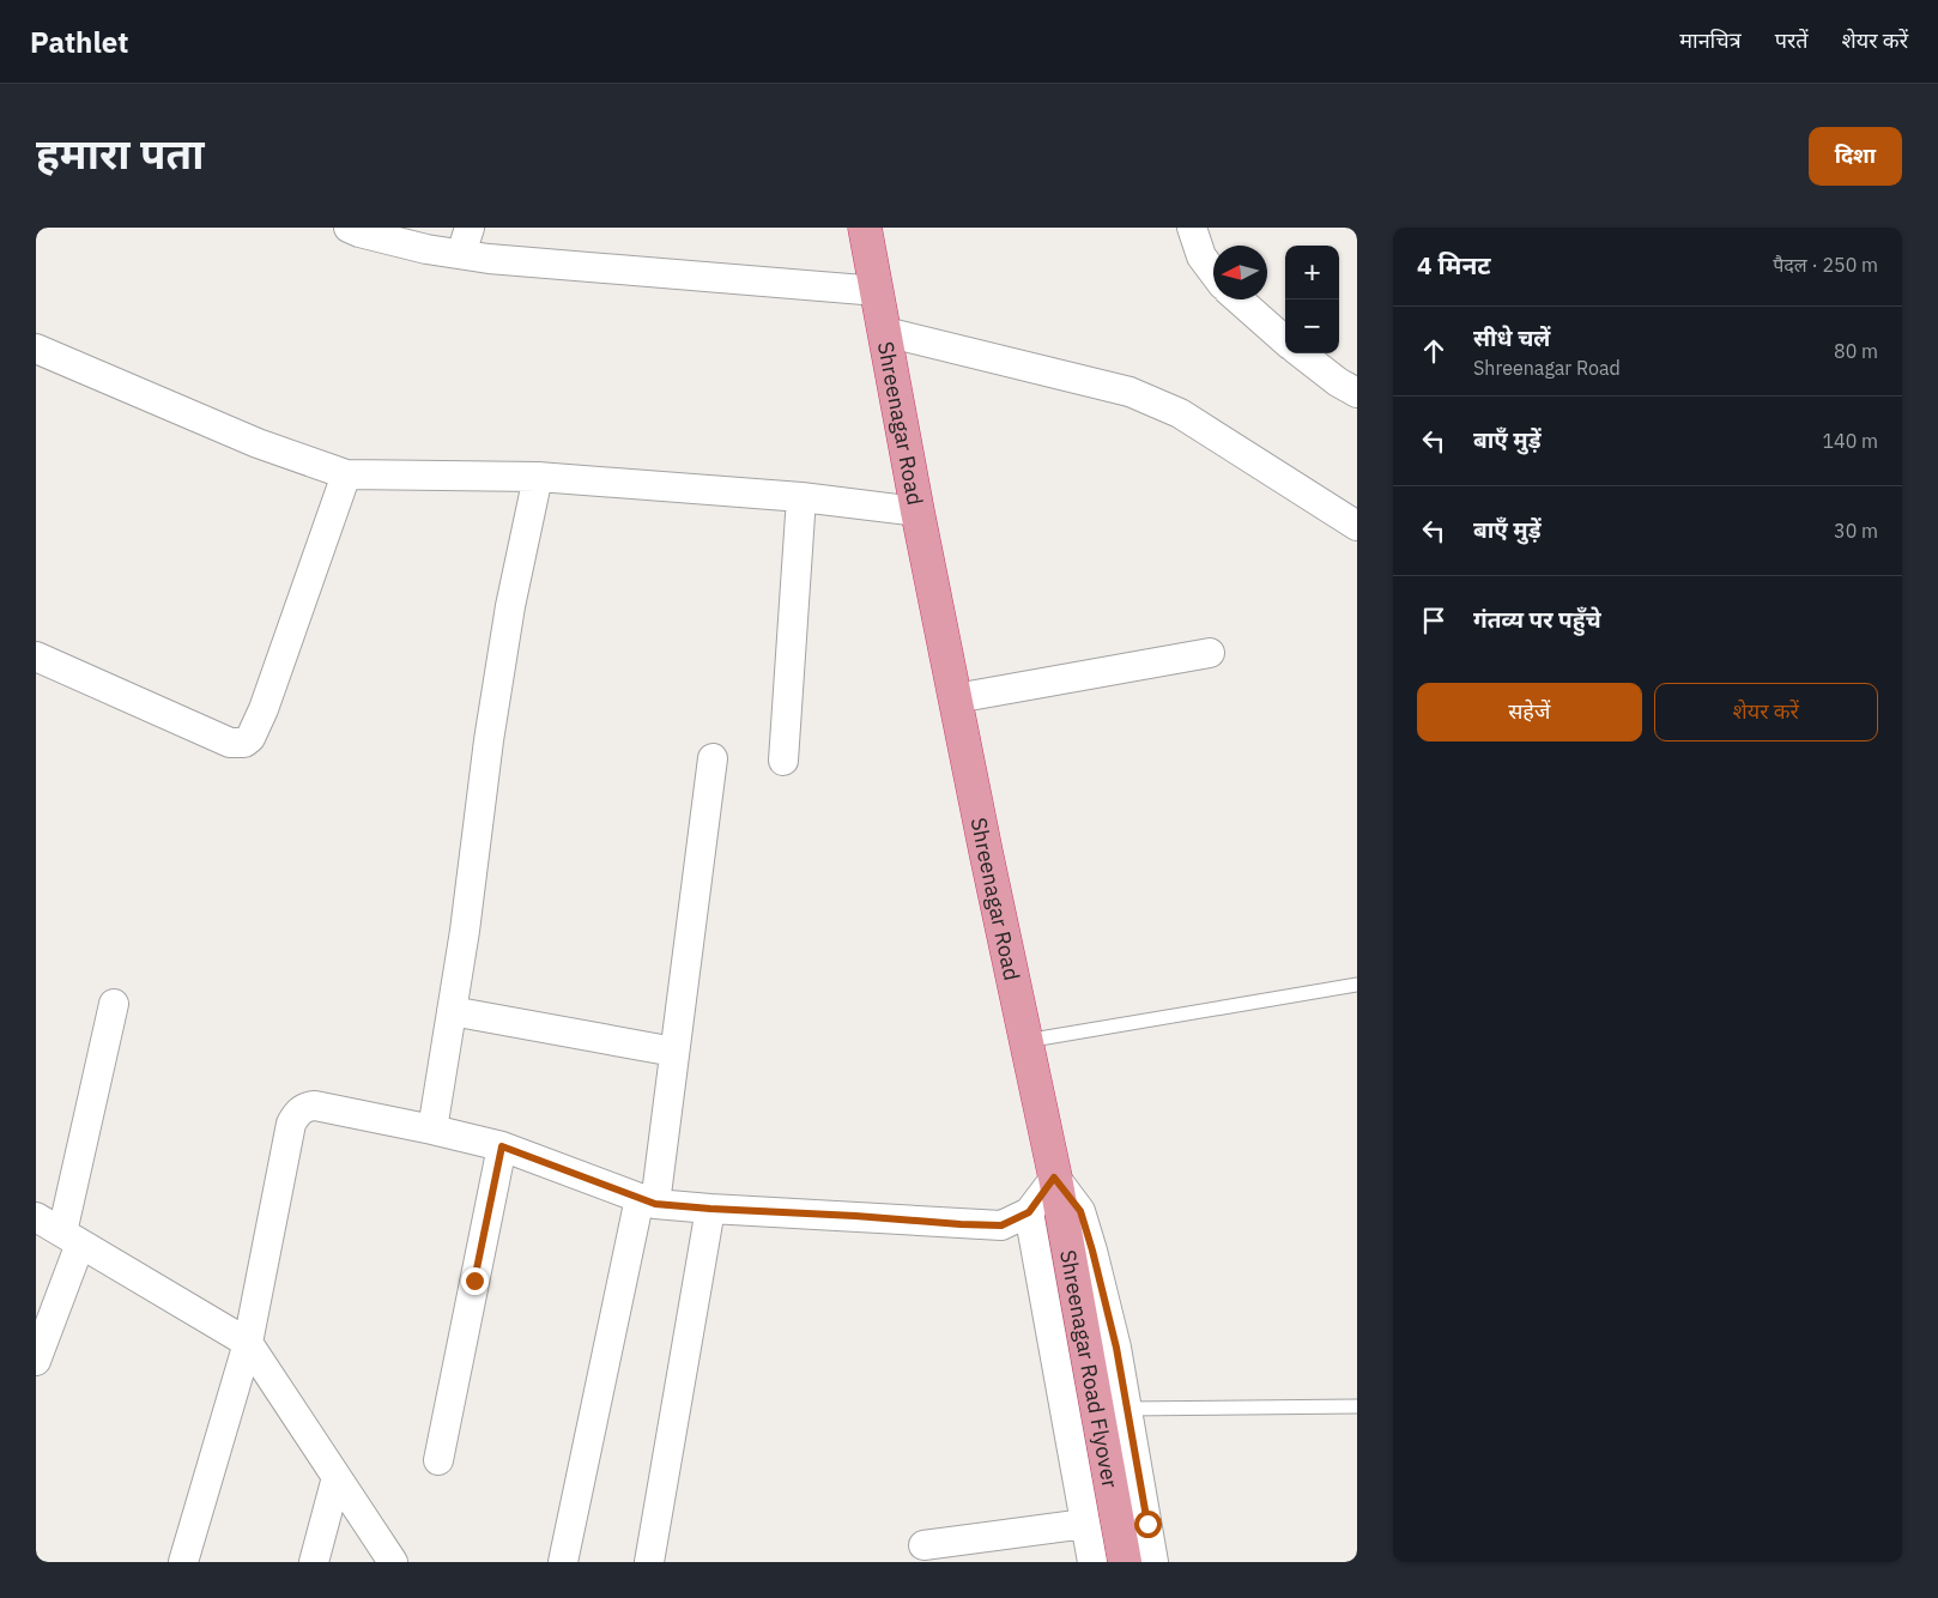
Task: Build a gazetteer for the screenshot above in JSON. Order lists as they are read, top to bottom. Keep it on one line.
{"streets":{"highway":["Shreenagar Road","Shreenagar Road Flyover"]},"crossings":[["Shreenagar Road","Shreenagar Road Flyover"]],"north":"left","page":{"header":"Pathlet","nav":["मानचित्र","परतें","शेयर करें"],"title":"हमारा पता","buttons":["दिशा",["सहेजें","शेयर करें"]],"heading":["4 मिनट","पैदल · 250 m"],"map_buttons":["+","−"],"list":[["सीधे चलें","Shreenagar Road","80 m"],["बाएँ मुड़ें","140 m"],["बाएँ मुड़ें","30 m"],"गंतव्य पर पहुँचे"]}}
